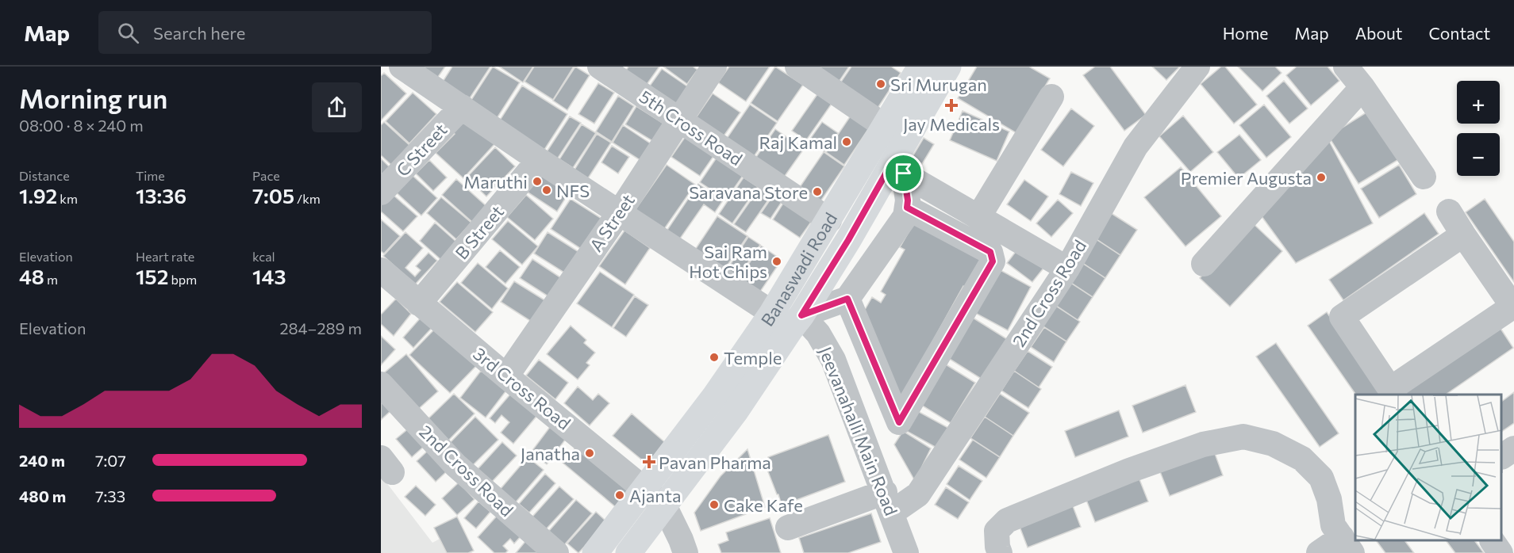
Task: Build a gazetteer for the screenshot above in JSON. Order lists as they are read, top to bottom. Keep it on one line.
{"streets":{"main road":["Banaswadi Road"],"street":["5th Cross Road","C Street","A Street","B Street","2nd Cross Road","3rd Cross Road","Jeevanahalli Main Road"]},"crossings":[["5th Cross Road","A Street"],["5th Cross Road","Banaswadi Road"],["A Street","3rd Cross Road"],["B Street","3rd Cross Road"],["Banaswadi Road","3rd Cross Road"],["Banaswadi Road","Jeevanahalli Main Road"],["2nd Cross Road","Jeevanahalli Main Road"]],"places":{"other":["Sri Murugan","Raj Kamal","Premier Augusta","Maruthi","NFS","Saravana Store","Sai Ram Hot Chips","Temple","Janatha","Ajanta","Cake Kafe"],"health":["Jay Medicals","Pavan Pharma"]},"page":{"header":"Map","search":"Search here","nav":["Home","Map","About","Contact"],"heading":["Morning run","08:00 · 8 × 240 m"],"map_buttons":["+","−"],"stats":[["Distance","1.92 km"],["Time","13:36"],["Pace","7:05 /km"],["Elevation","48 m"],["Heart rate","152 bpm"],["kcal","143"]],"chart":["Elevation","284–289 m"],"list":[{"name":"240 m","note":"7:07"},{"name":"480 m","note":"7:33"}]}}
